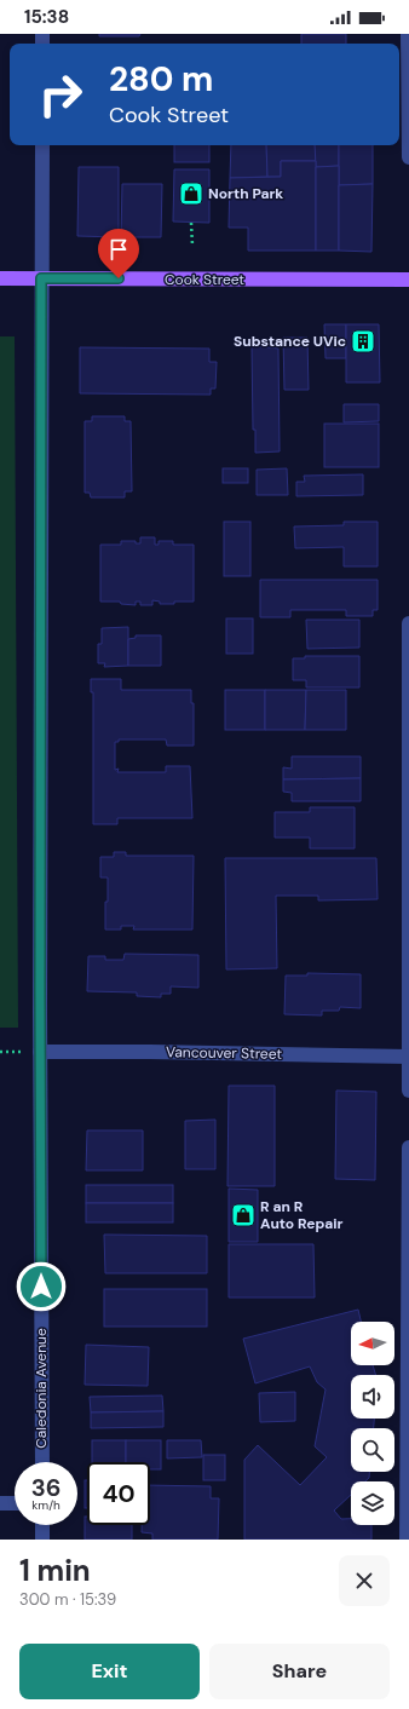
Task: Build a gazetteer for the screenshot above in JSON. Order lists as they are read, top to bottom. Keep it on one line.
{"streets":{"main road":["Cook Street"],"street":["Vancouver Street","Caledonia Avenue"]},"crossings":[["Cook Street","Caledonia Avenue"],["Vancouver Street","Caledonia Avenue"]],"places":{"shop":["North Park","R an R Auto Repair"],"building":["Substance UVic"]},"north":"left","page":{"status":"15:38","turn":["280 m","Cook Street"],"speed":"36 km/h","limit":"40","heading":["1 min","300 m · 15:39"],"buttons":["Exit","Share"]}}
